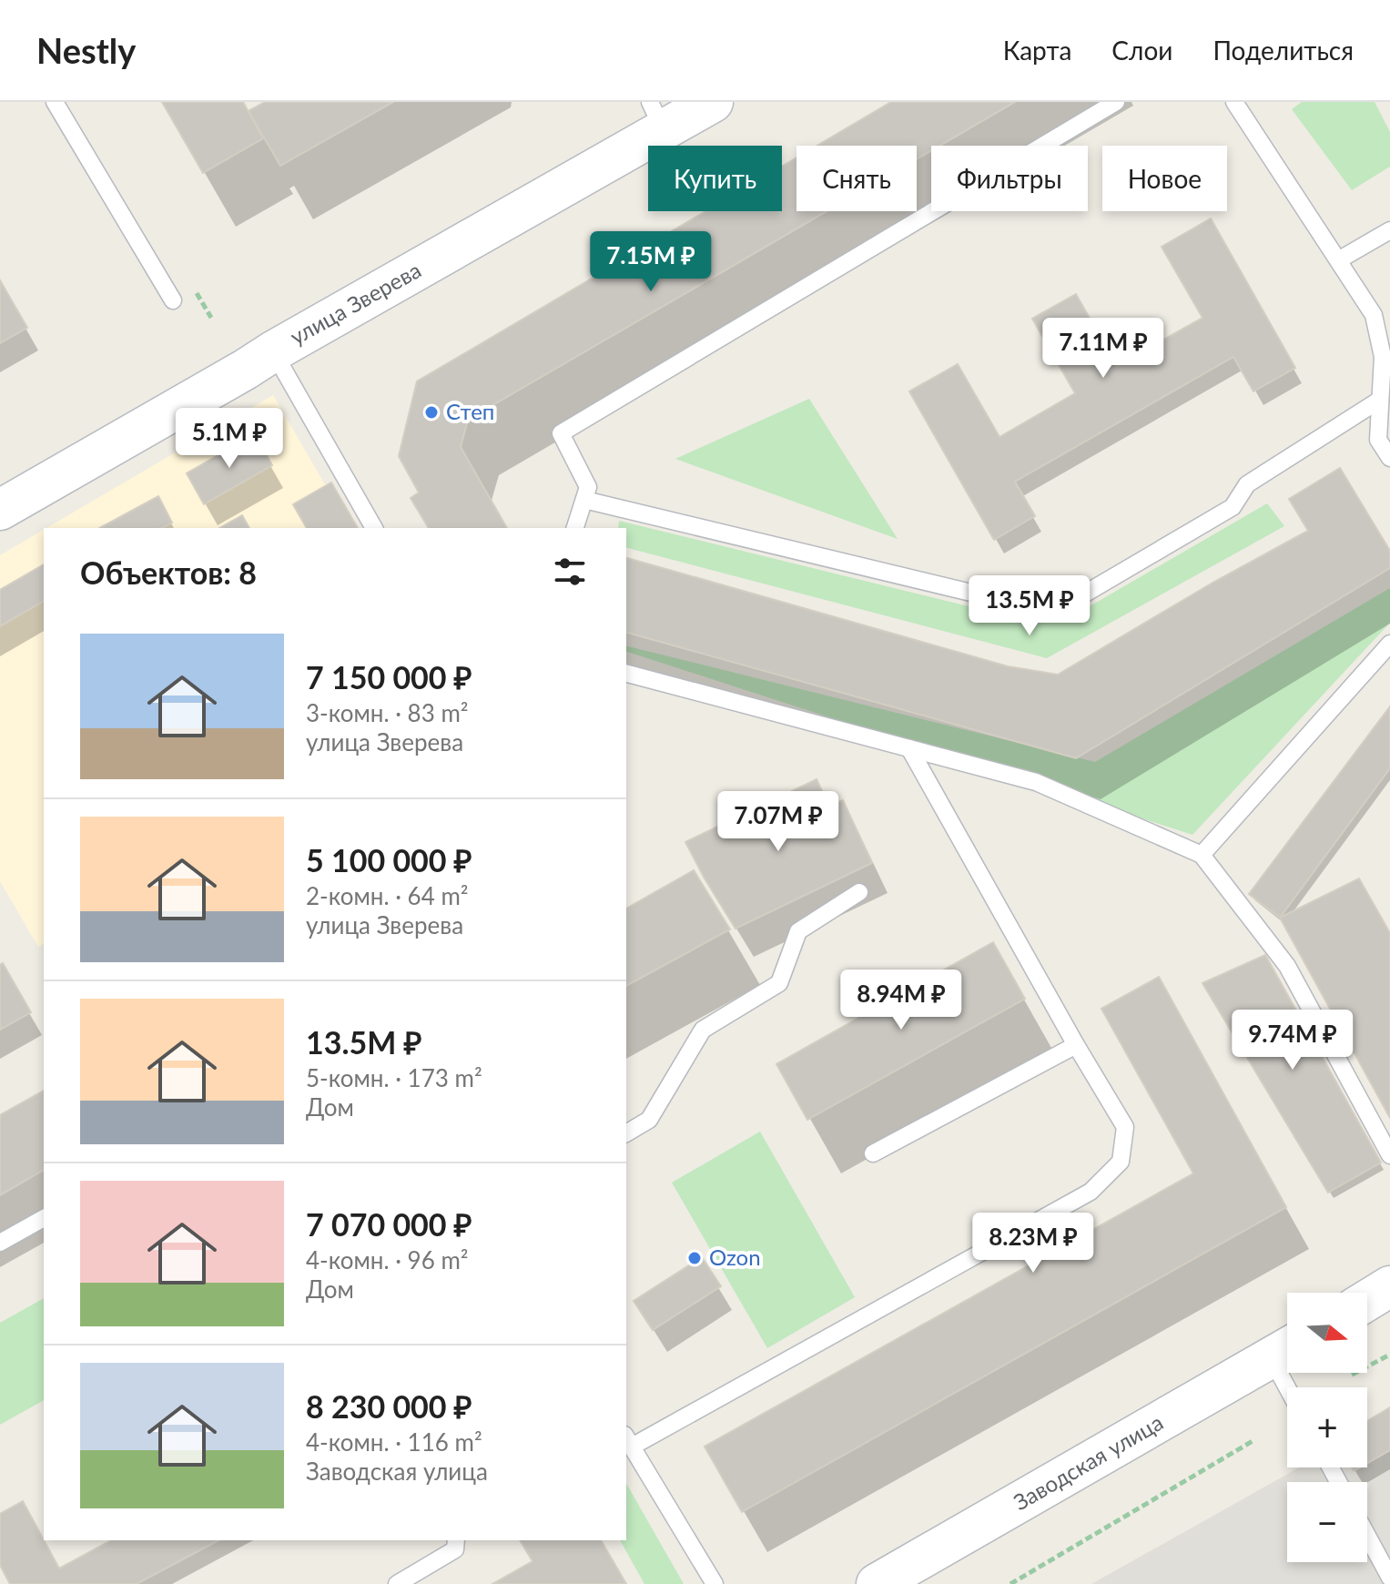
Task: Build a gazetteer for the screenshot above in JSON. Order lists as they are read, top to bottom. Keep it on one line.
{"streets":{"main road":["улица Зверева","Заводская улица"]},"places":["Степ","Ozon"],"north":"right","page":{"header":"Nestly","nav":["Карта","Слои","Поделиться"],"chip":["Купить","Снять","Фильтры","Новое"],"price":["7.15M ₽","7.11M ₽","5.1M ₽","13.5M ₽","7.07M ₽","8.94M ₽","9.74M ₽","8.23M ₽"],"heading":"Объектов: 8","list":[{"name":"7 150 000 ₽","note":"3-комн. · 83 m² · улица Зверева"},{"name":"5 100 000 ₽","note":"2-комн. · 64 m² · улица Зверева"},{"name":"13.5M ₽","note":"5-комн. · 173 m² · Дом"},{"name":"7 070 000 ₽","note":"4-комн. · 96 m² · Дом"},{"name":"8 230 000 ₽","note":"4-комн. · 116 m² · Заводская улица"}],"map_buttons":["+","−"]}}
